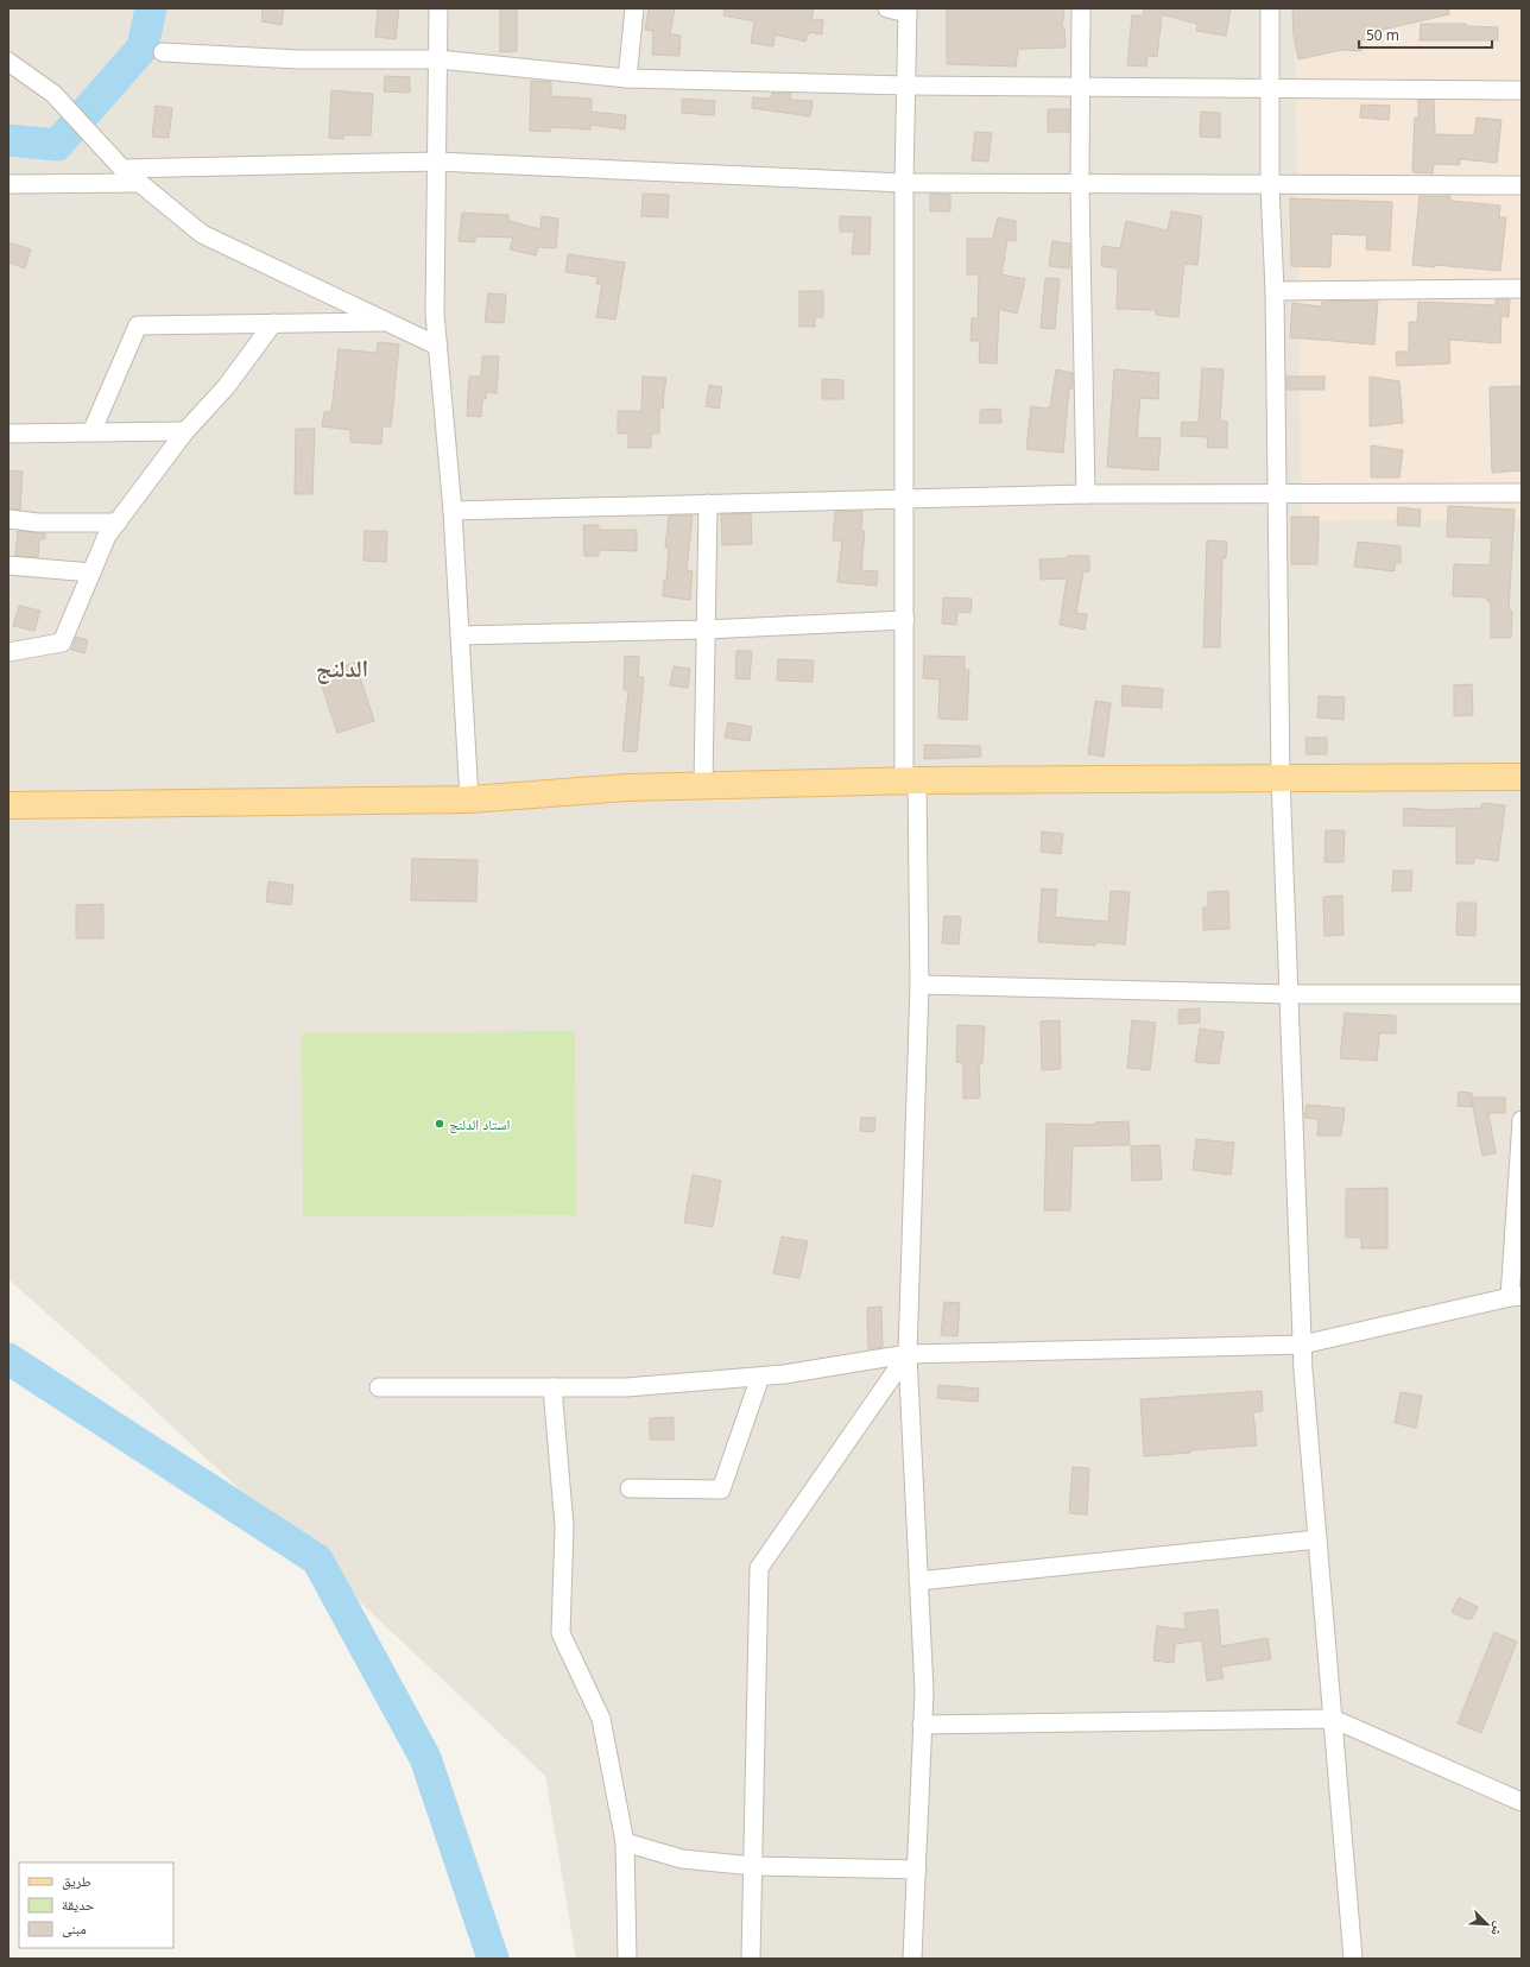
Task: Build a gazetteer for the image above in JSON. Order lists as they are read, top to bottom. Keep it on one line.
{"districts":["الدلنج"],"places":["استاد الدلنج"],"legend":["طريق","حديقة","مبنى"],"scale_bar":"50 m","north":"bottom right"}
